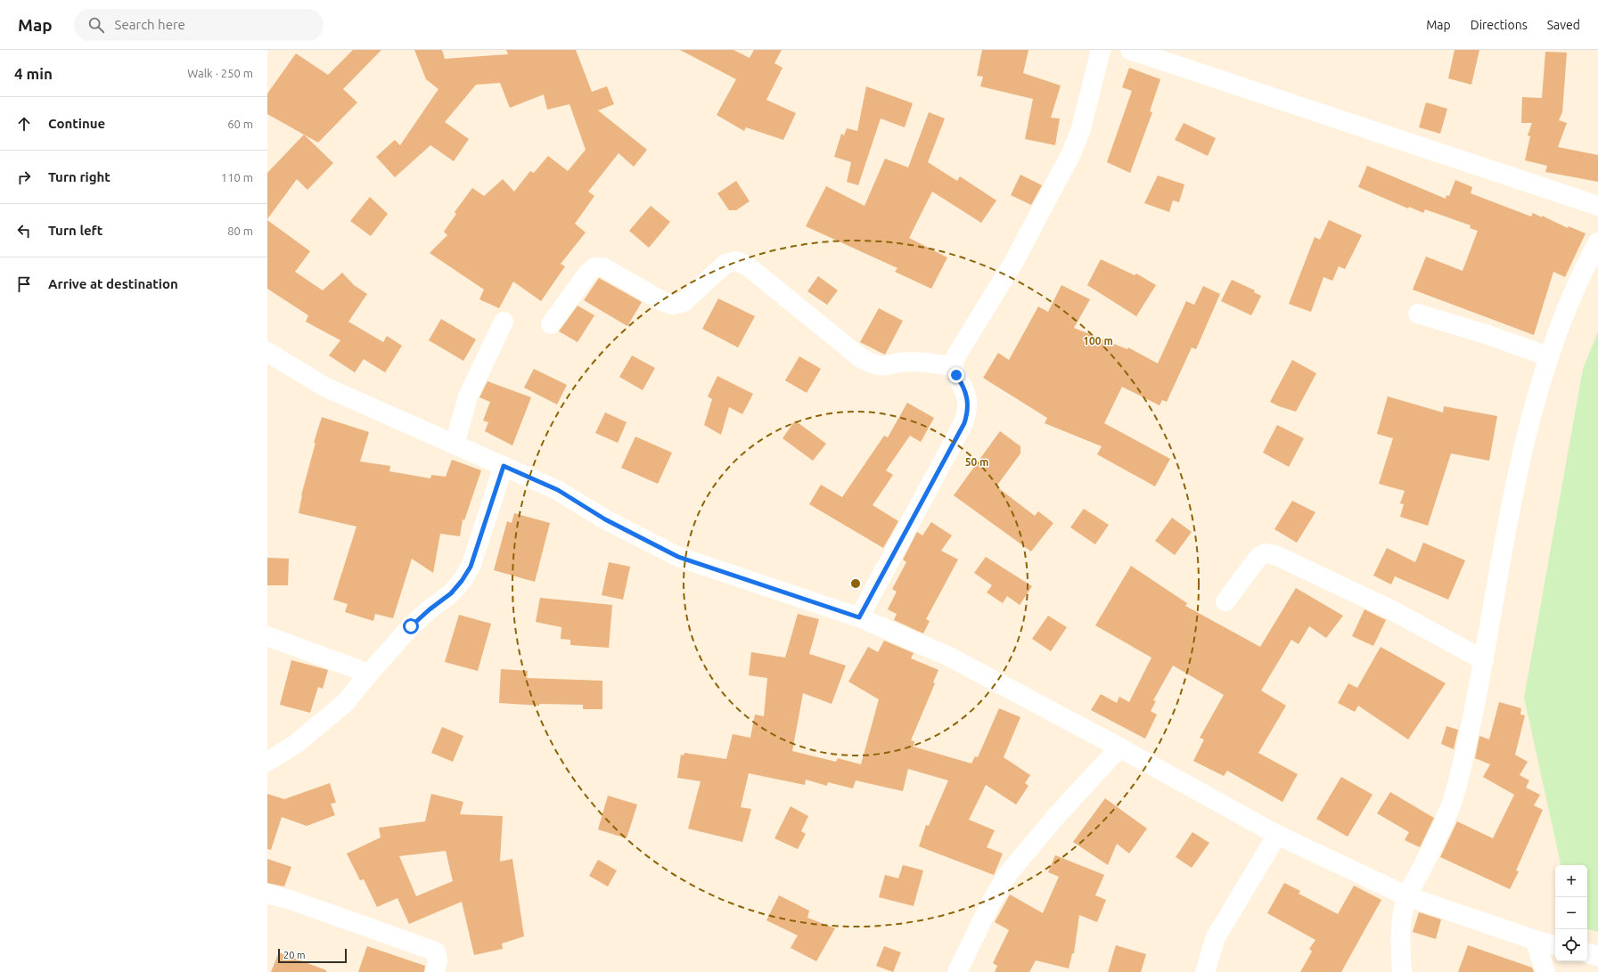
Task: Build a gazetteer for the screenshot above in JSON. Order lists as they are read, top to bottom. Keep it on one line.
{"scale_bar":"20 m","page":{"header":"Map","search":"Search here","nav":["Map","Directions","Saved"],"heading":["4 min","Walk · 250 m"],"list":[["Continue","60 m"],["Turn right","110 m"],["Turn left","80 m"],"Arrive at destination"],"map_buttons":["+","−"],"scale":"20 m"},"rings":["100 m","50 m"]}
